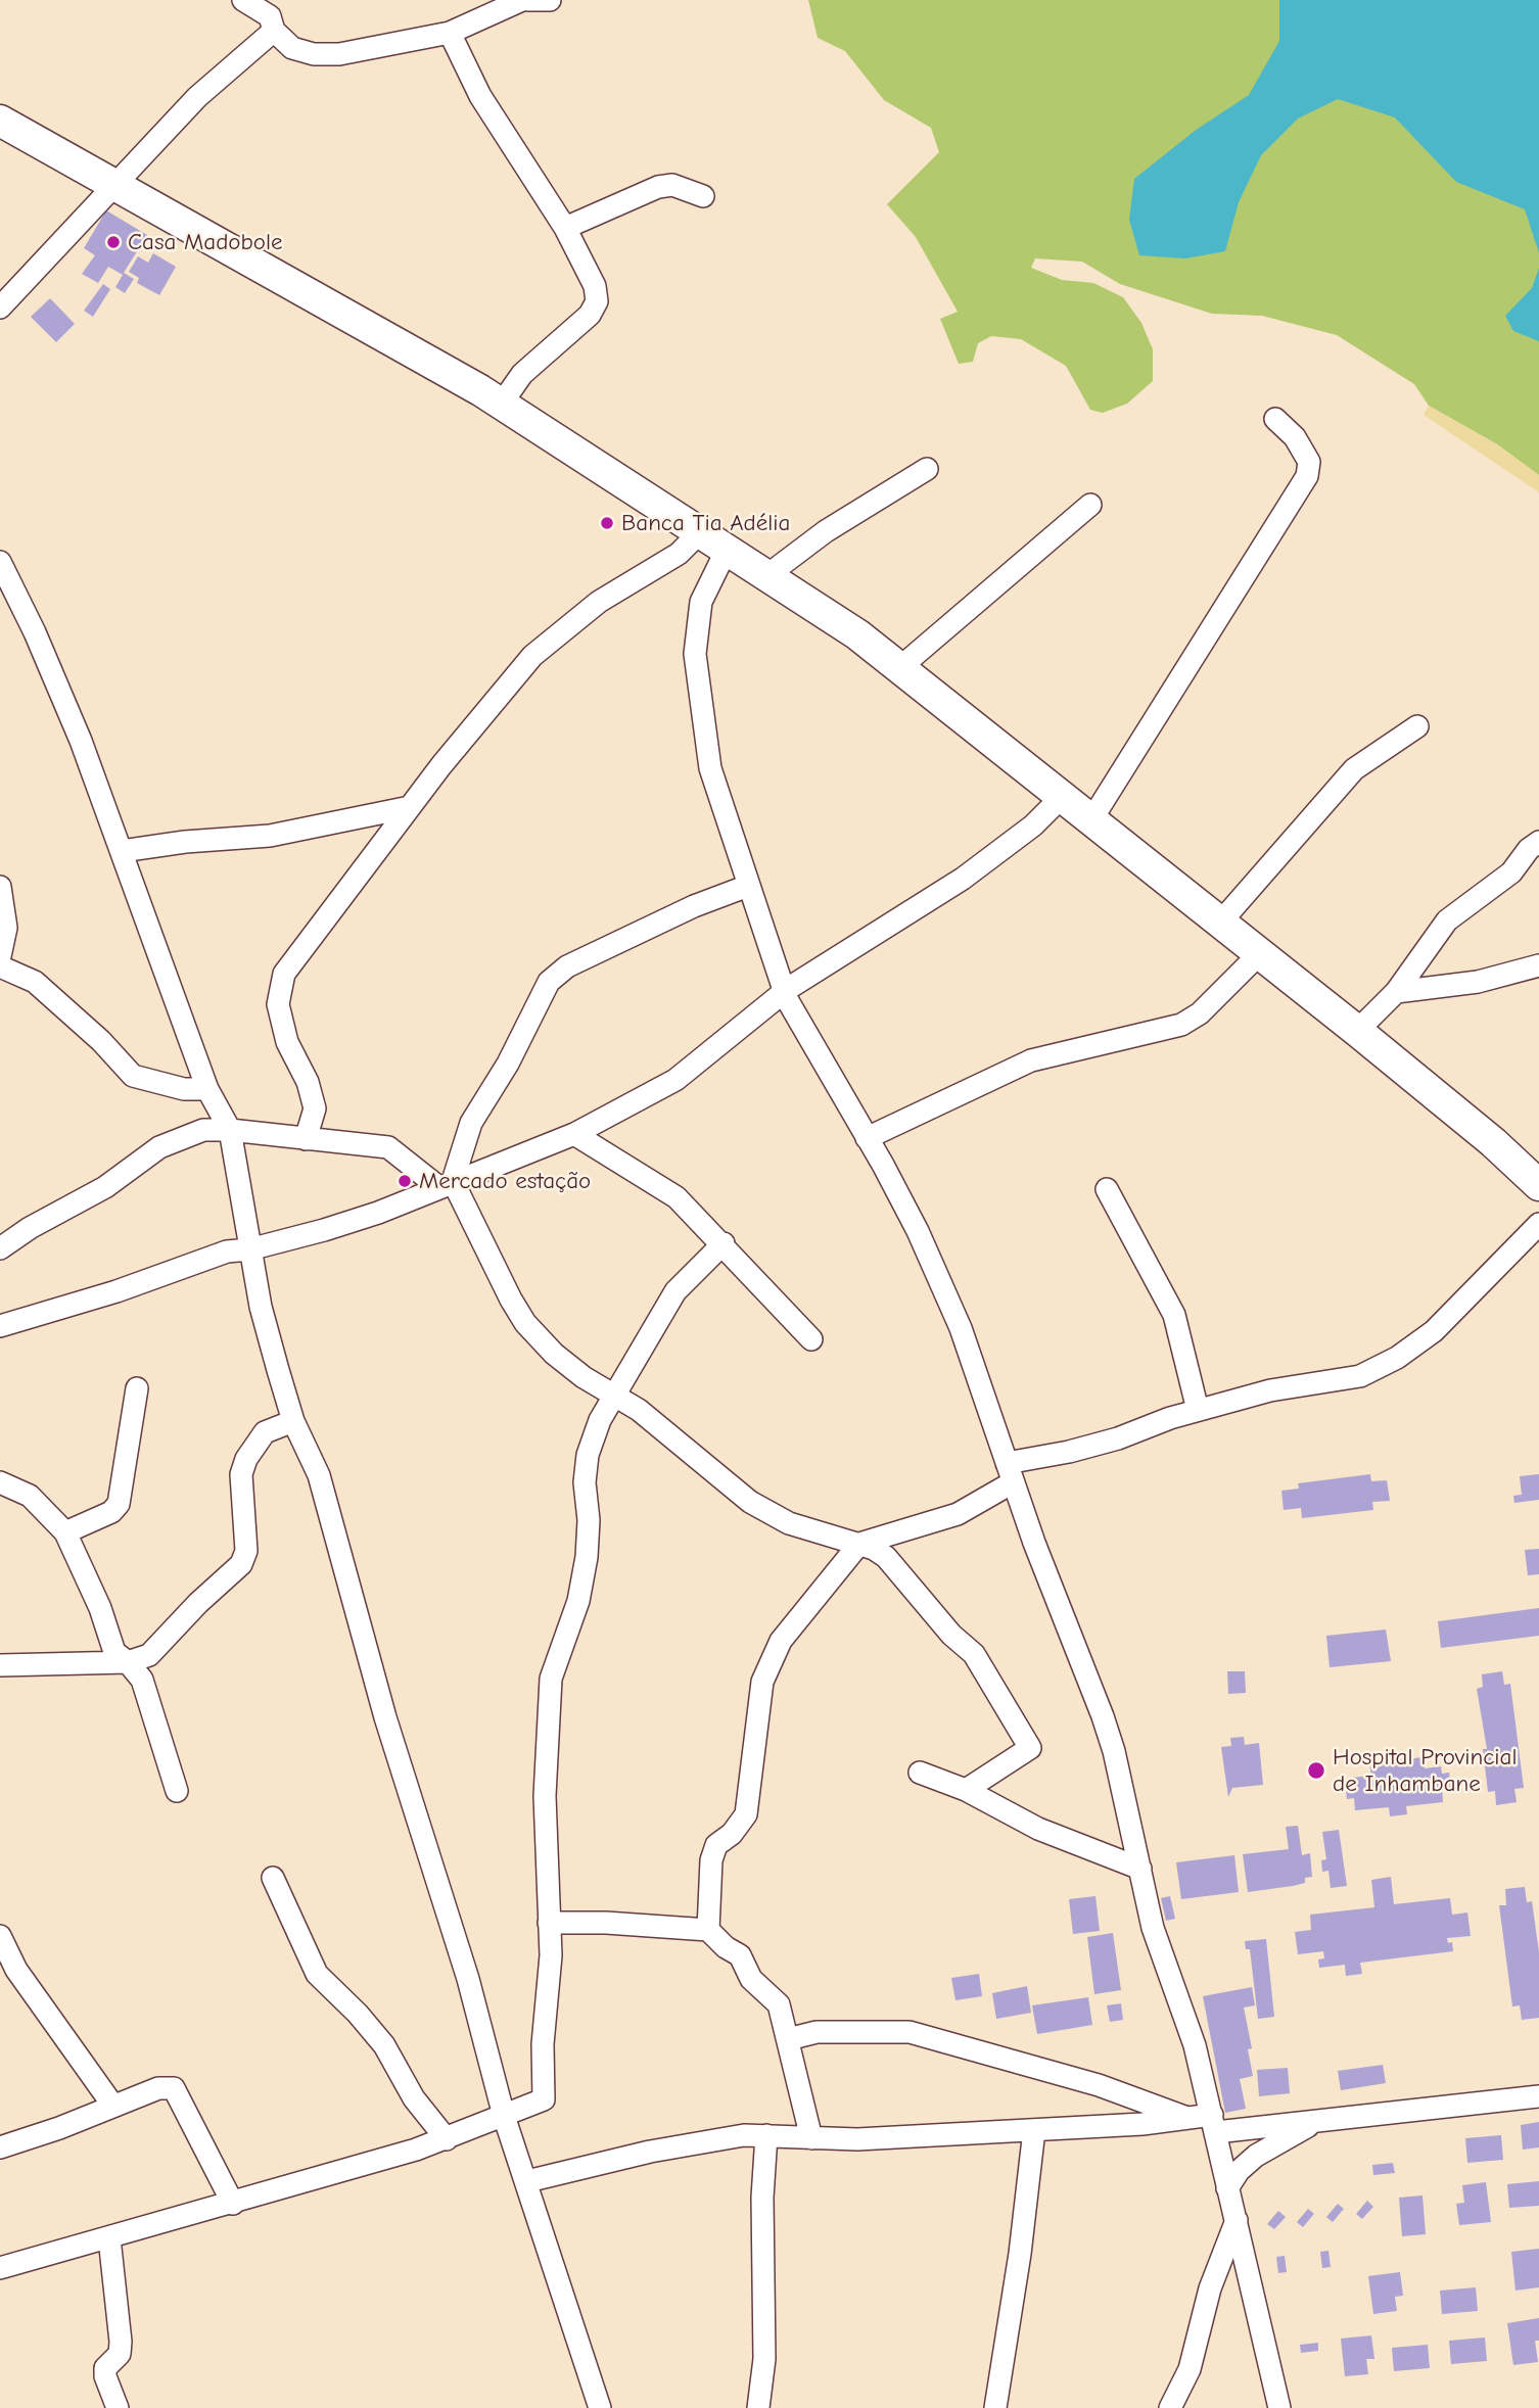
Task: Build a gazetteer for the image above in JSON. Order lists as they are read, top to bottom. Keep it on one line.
{"places":["Casa Madobole","Banca Tia Adélia","Mercado estação","Hospital Provincial de Inhambane"]}
